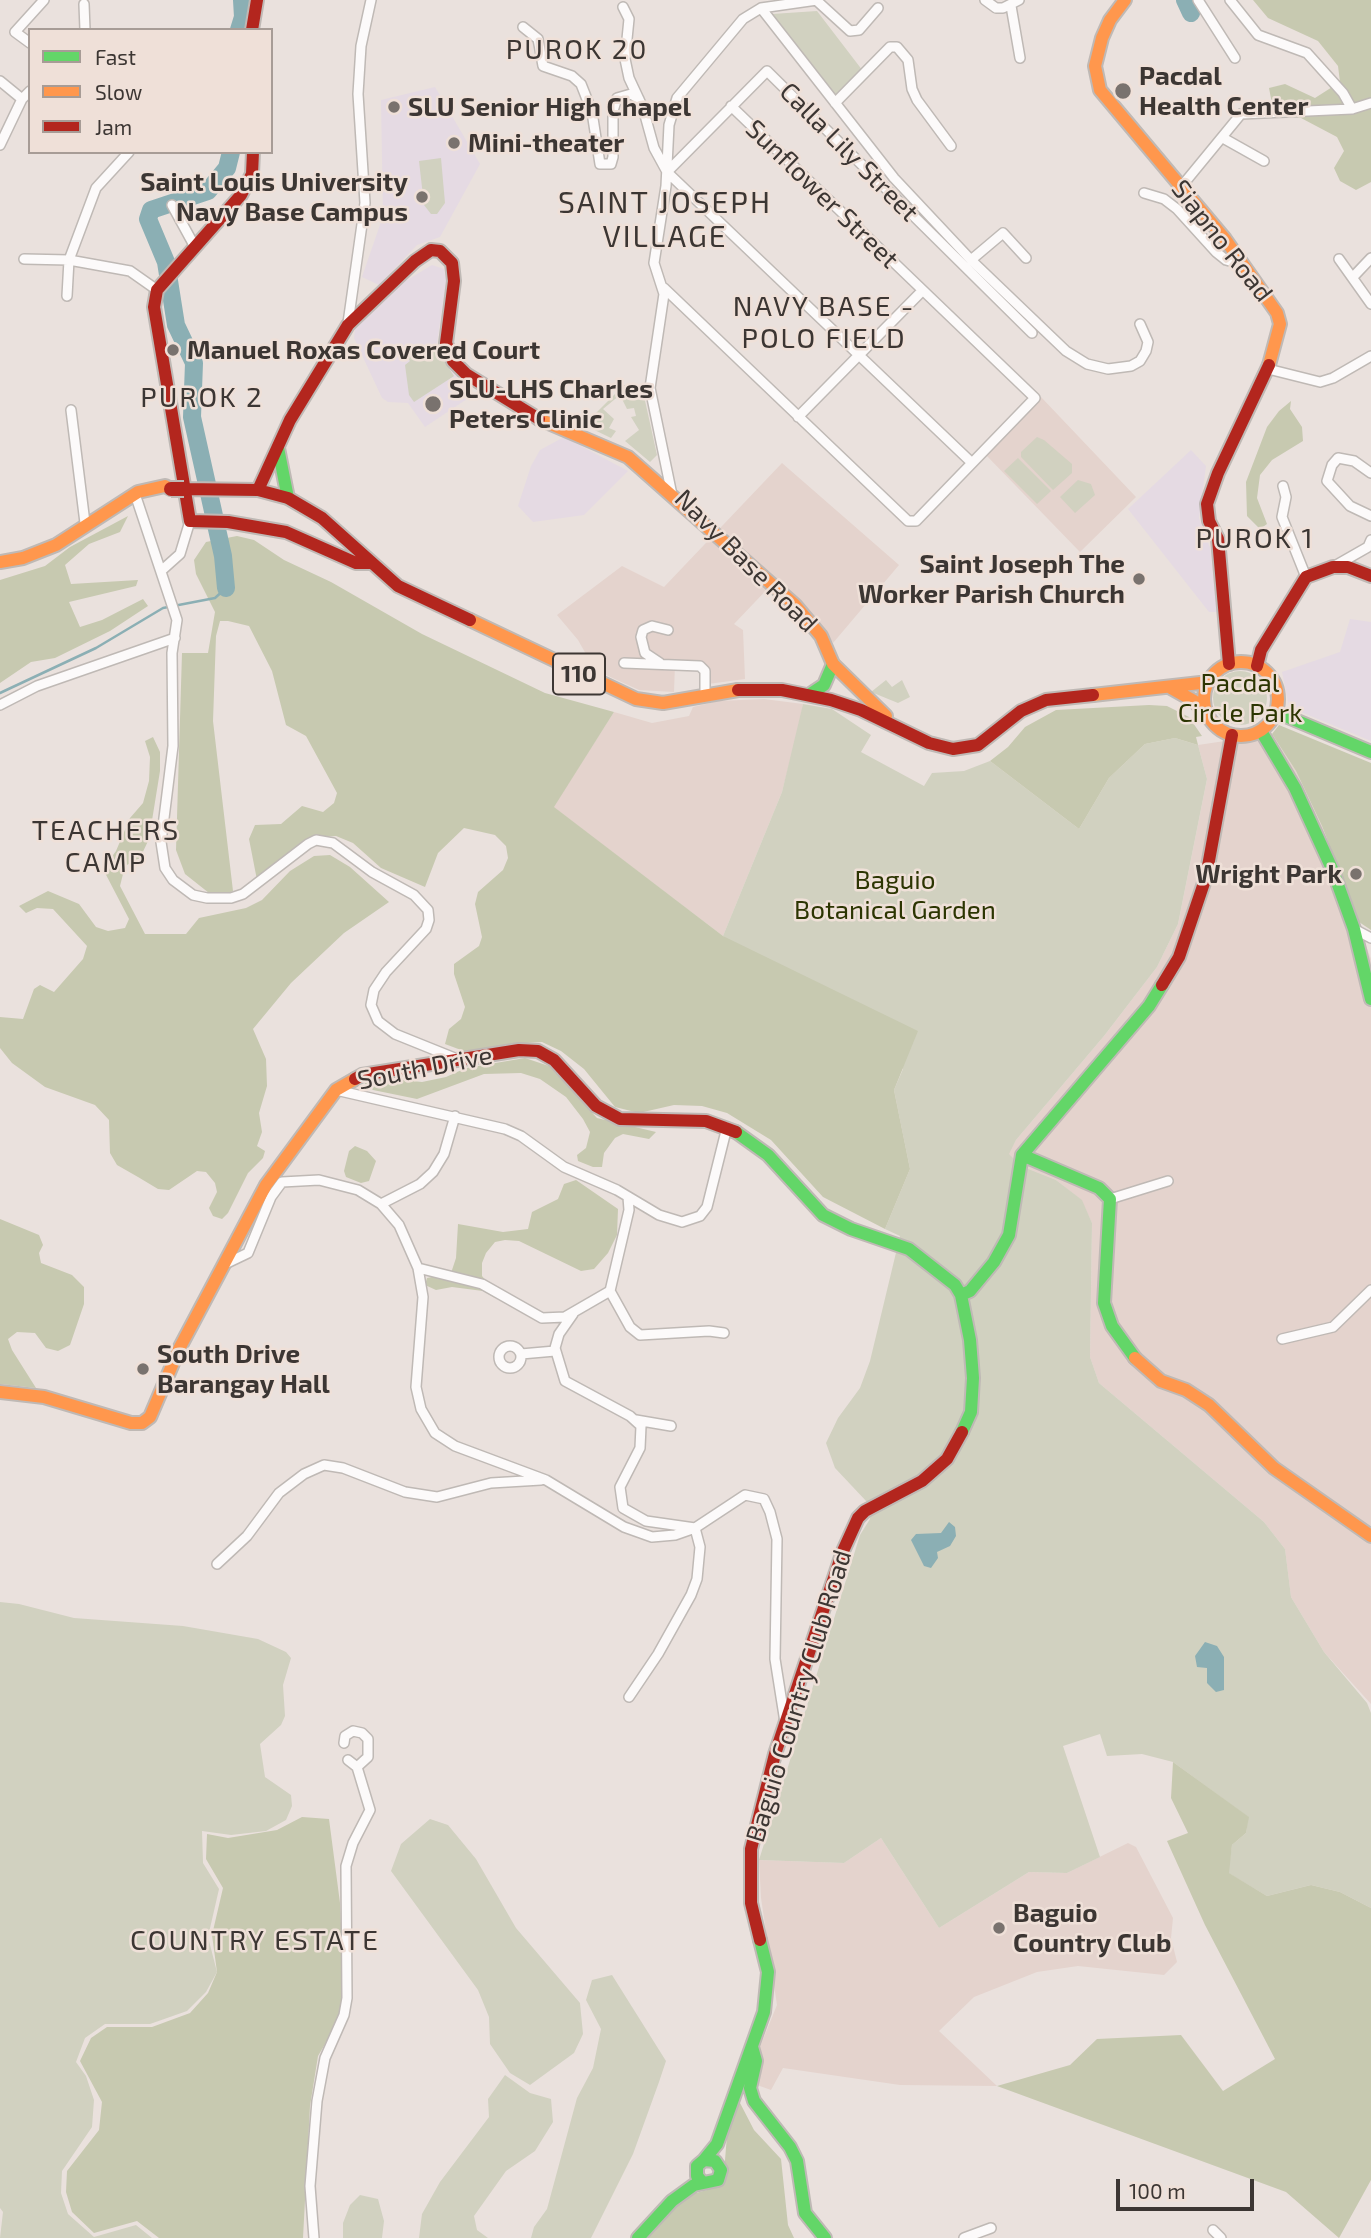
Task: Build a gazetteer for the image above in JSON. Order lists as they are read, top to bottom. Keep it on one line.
{"streets":{"main road":["Siapno Road","Navy Base Road","110","South Drive","Baguio Country Club Road"],"street":["Calla Lily Street","Sunflower Street"]},"crossings":[["Calla Lily Street","Sunflower Street"],["Calla Lily Street","Navy Base Road"],["Siapno Road","110"],["Navy Base Road","110"],["South Drive","Baguio Country Club Road"]],"districts":["PUROK 20","SAINT JOSEPH VILLAGE","NAVY BASE - POLO FIELD","PUROK 2","PUROK 1","TEACHERS CAMP","COUNTRY ESTATE"],"parks":["Pacdal Circle Park","Baguio Botanical Garden"],"places":["Pacdal Health Center","SLU Senior High Chapel","Mini-theater","Saint Louis University Navy Base Campus","Manuel Roxas Covered Court","SLU-LHS Charles Peters Clinic","Saint Joseph The Worker Parish Church","Wright Park","South Drive Barangay Hall","Baguio Country Club"],"legend":["Fast","Slow","Jam"],"scale_bar":"100 m"}
